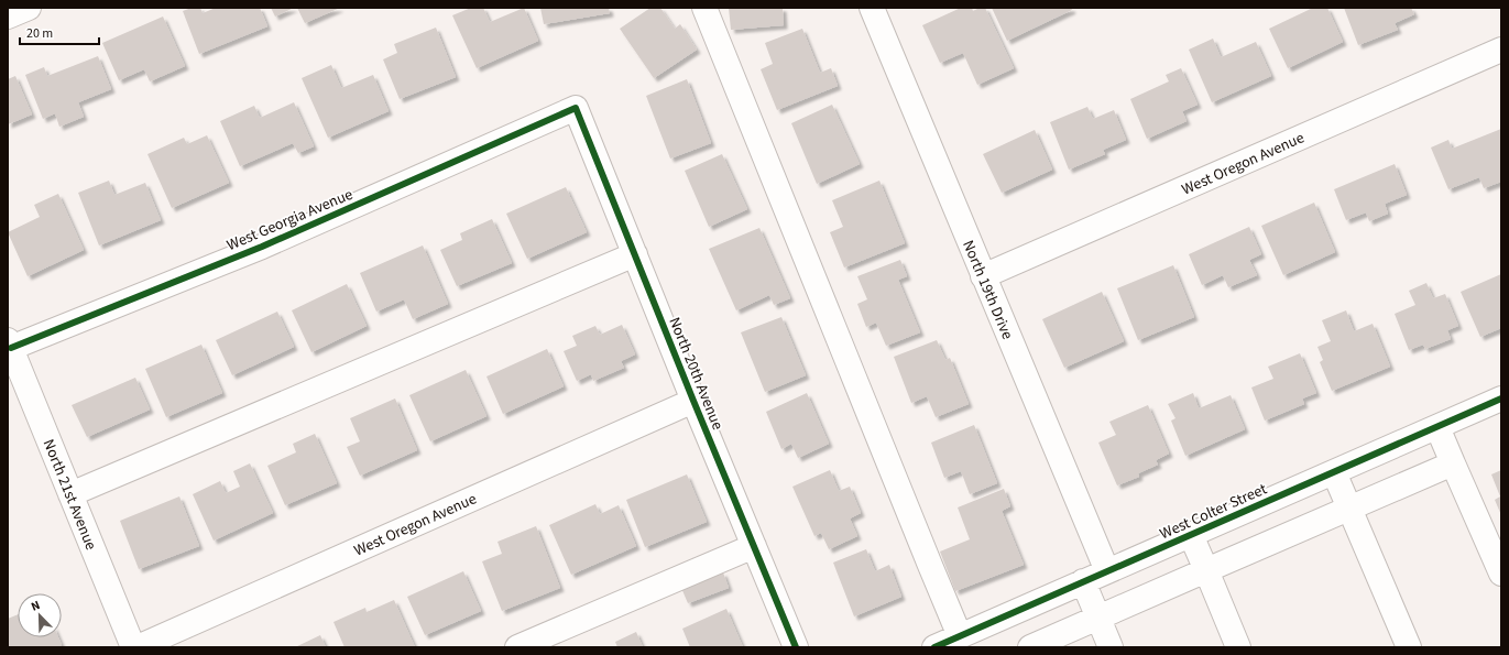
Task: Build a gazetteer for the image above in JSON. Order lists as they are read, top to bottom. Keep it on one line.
{"streets":{"street":["West Oregon Avenue","West Georgia Avenue","North 19th Drive","North 20th Avenue","North 21st Avenue","West Colter Street"]},"crossings":[["West Oregon Avenue","North 19th Drive"],["West Oregon Avenue","North 20th Avenue"],["West Georgia Avenue","North 20th Avenue"],["West Georgia Avenue","North 21st Avenue"],["North 19th Drive","West Colter Street"]],"scale_bar":"20 m","north":"top left"}
